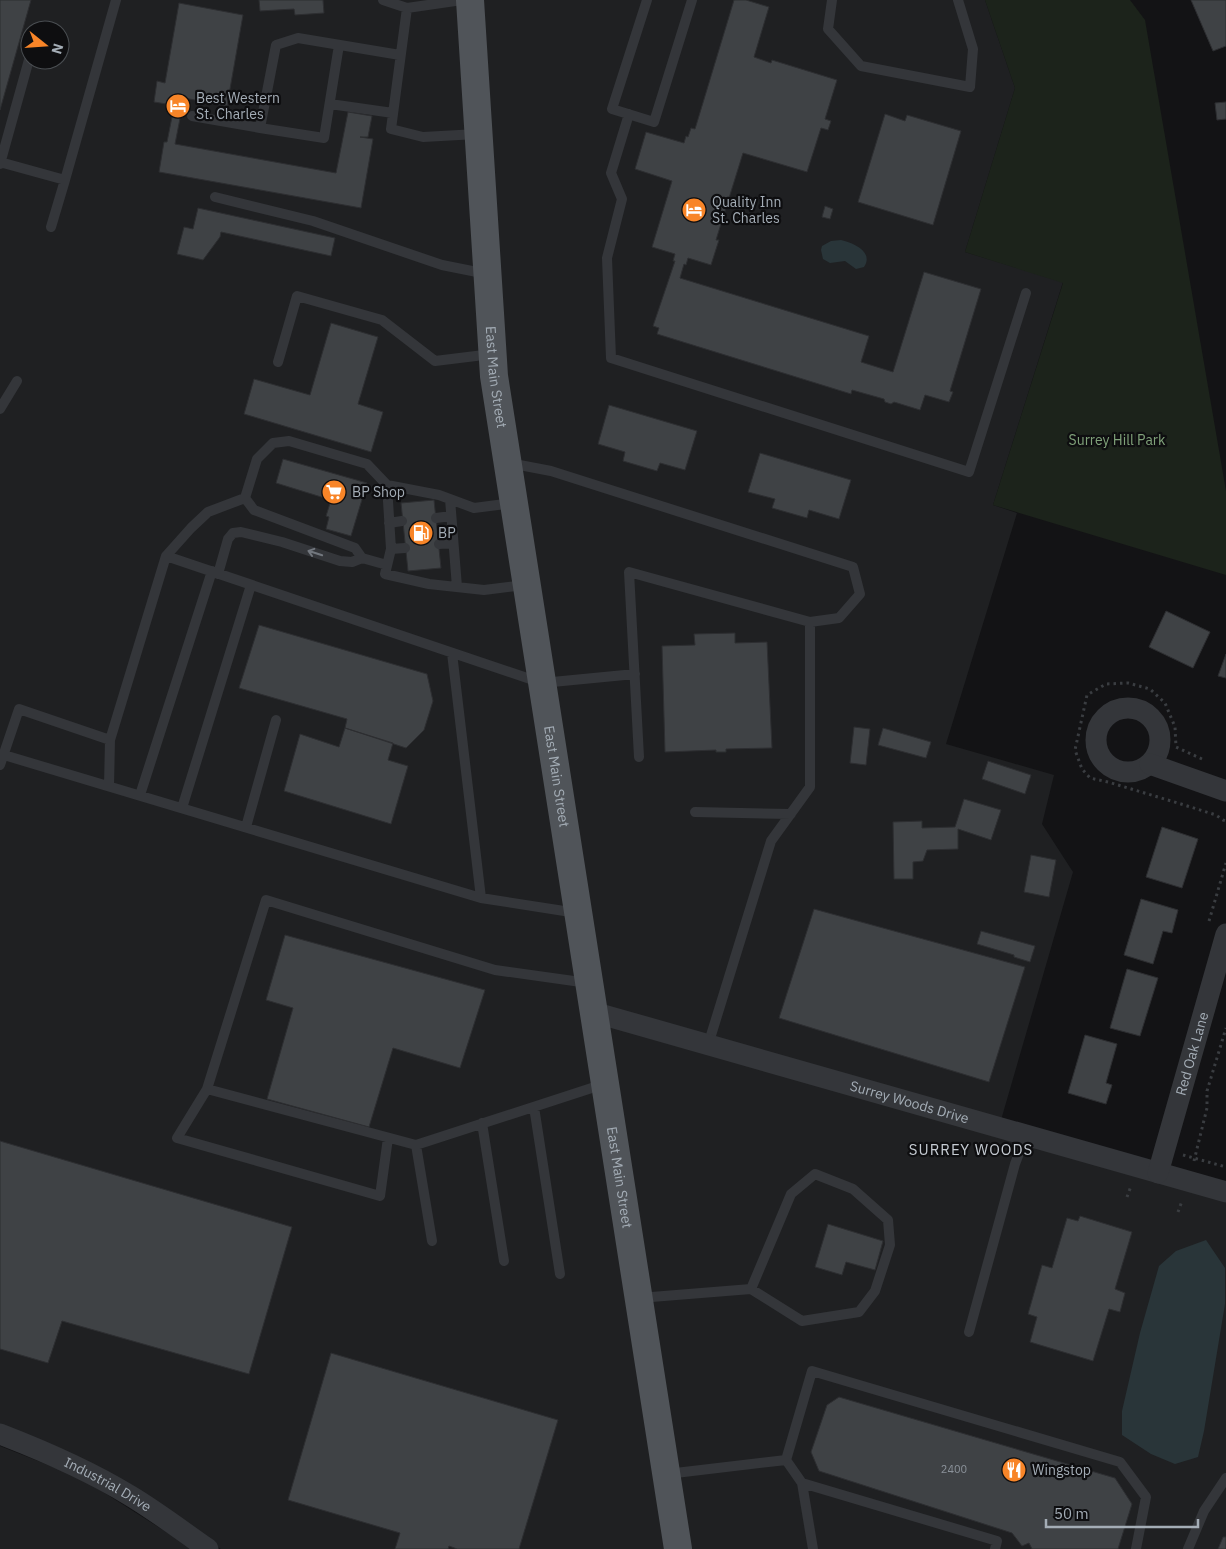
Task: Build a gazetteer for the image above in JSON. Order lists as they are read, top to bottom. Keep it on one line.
{"streets":{"main road":["East Main Street"],"street":["Red Oak Lane","Surrey Woods Drive","Industrial Drive"]},"crossings":[["East Main Street","Surrey Woods Drive"],["Red Oak Lane","Surrey Woods Drive"]],"districts":["SURREY WOODS"],"parks":["Surrey Hill Park"],"places":{"hotel":["Best Western St. Charles","Quality Inn St. Charles"],"supermarket":["BP Shop"],"fuel station":["BP"],"restaurant":["Wingstop"]},"house_numbers":["2400"],"scale_bar":"50 m","north":"right"}
